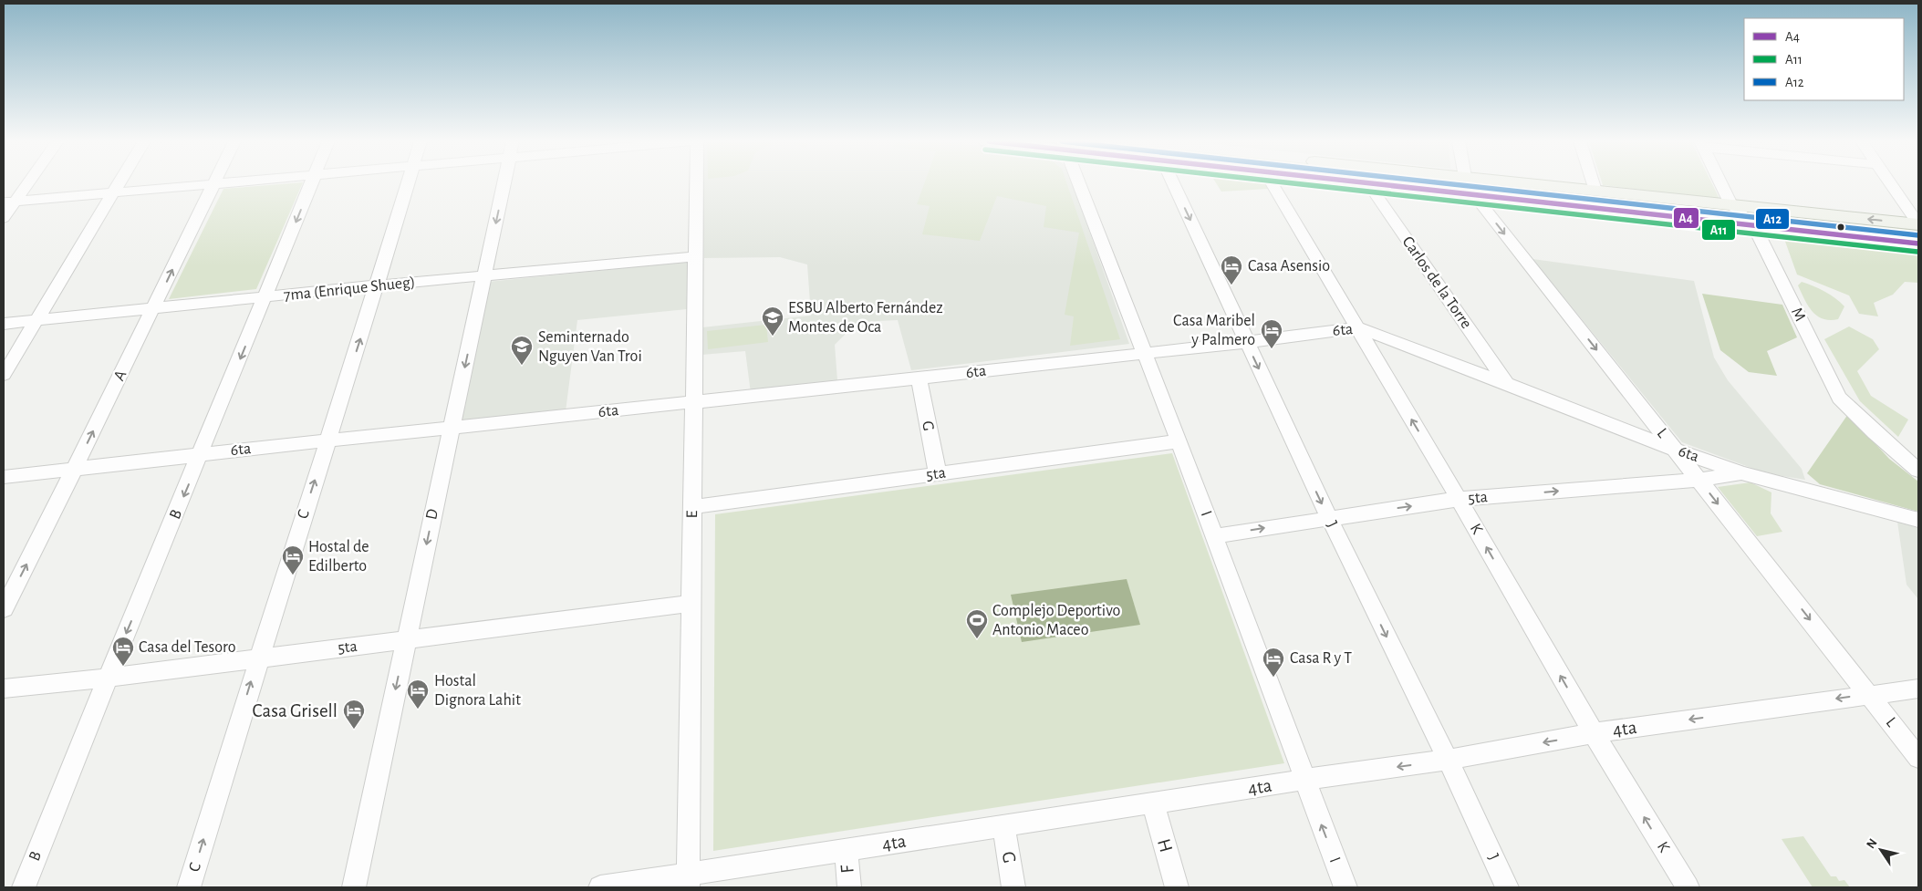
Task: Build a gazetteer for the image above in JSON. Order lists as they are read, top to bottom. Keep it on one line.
{"streets":{"street":["Carlos de la Torre","7ma (Enrique Shueg)","M","6ta","A","G","L","5ta","I","B","C","D","E","J","K","4ta","H","F"]},"crossings":[["Carlos de la Torre","6ta"],["7ma (Enrique Shueg)","A"],["7ma (Enrique Shueg)","B"],["7ma (Enrique Shueg)","C"],["7ma (Enrique Shueg)","D"],["7ma (Enrique Shueg)","E"],["6ta","A"],["6ta","G"],["6ta","L"],["6ta","5ta"],["6ta","I"],["6ta","B"],["6ta","C"],["6ta","D"],["6ta","E"],["6ta","J"],["6ta","K"],["G","5ta"],["G","4ta"],["L","5ta"],["L","4ta"],["5ta","I"],["5ta","B"],["5ta","C"],["5ta","D"],["5ta","E"],["5ta","J"],["5ta","K"],["I","4ta"],["E","4ta"],["J","4ta"],["K","4ta"],["4ta","H"],["4ta","F"]],"one_way":["L","B","C","D","J","K","4ta"],"places":{"hotel":["Casa Asensio","Casa Maribel y Palmero","Hostal de Edilberto","Casa del Tesoro","Casa R y T","Hostal Dignora Lahit","Casa Grisell"],"school or university":["ESBU Alberto Fernández Montes de Oca","Seminternado Nguyen Van Troi"],"sports":["Complejo Deportivo Antonio Maceo"]},"lines":["transit line A4","transit line A11","transit line A12"],"legend":["A4","A11","A12"],"north":"top left"}
